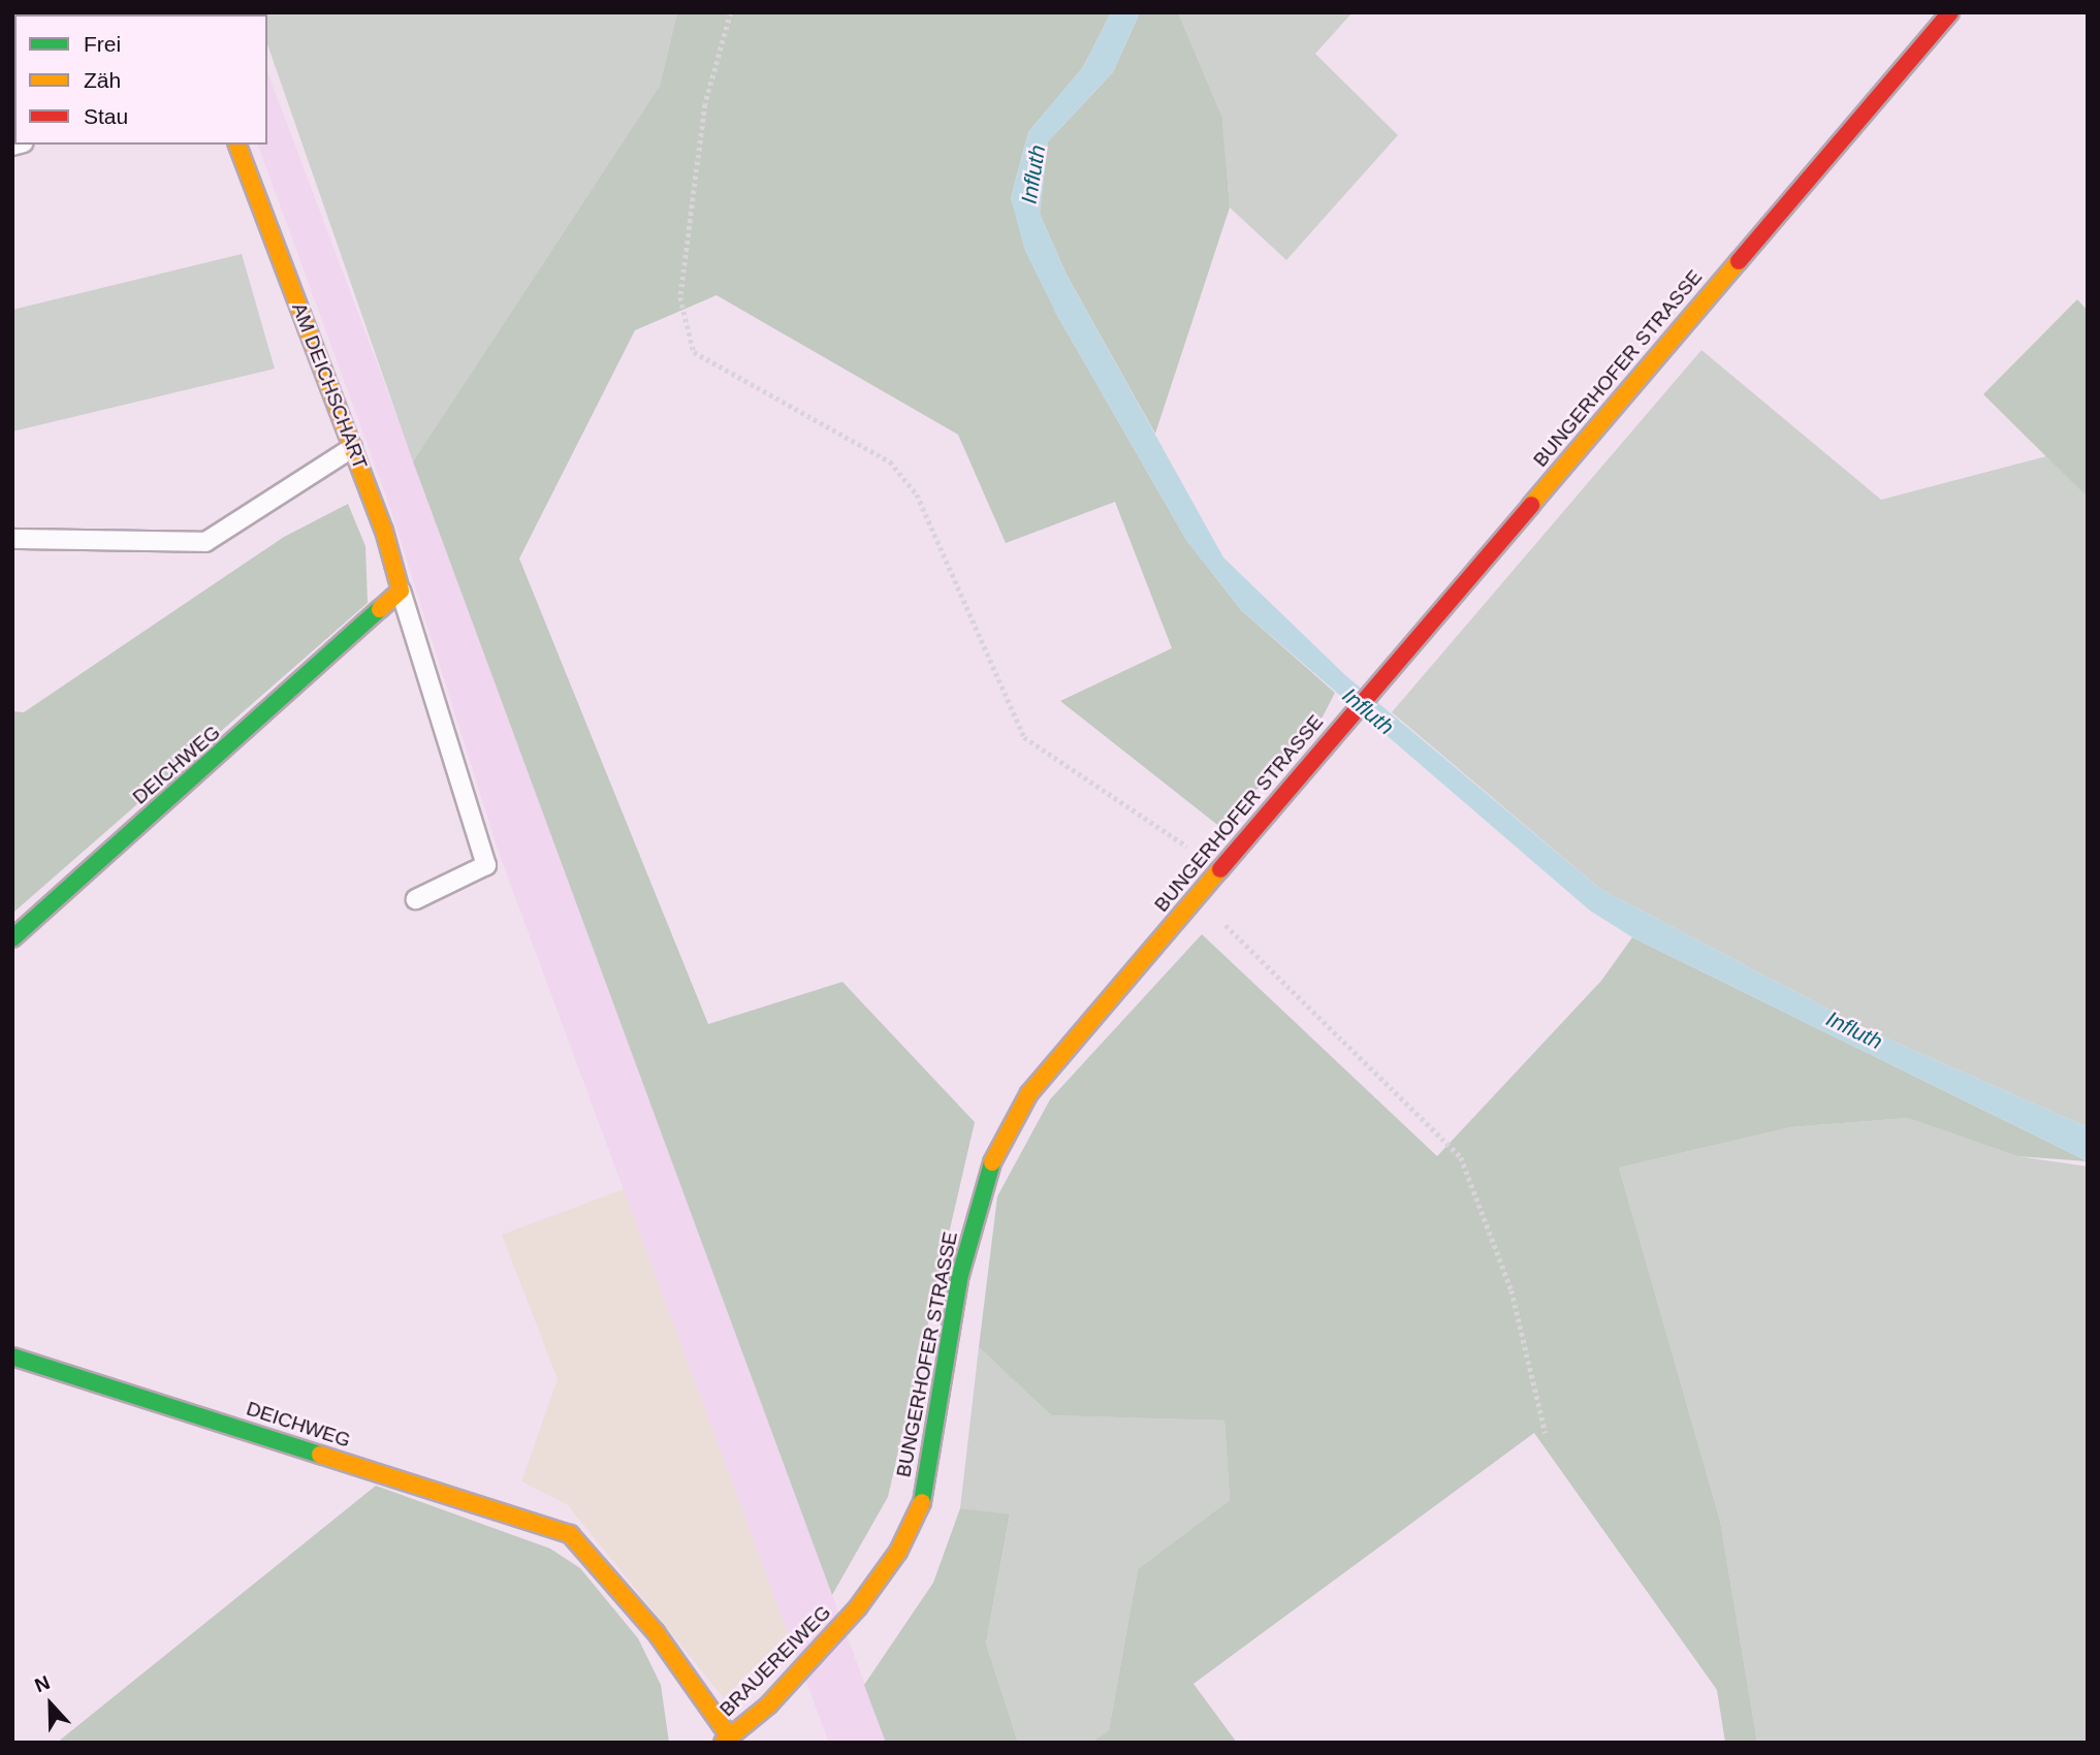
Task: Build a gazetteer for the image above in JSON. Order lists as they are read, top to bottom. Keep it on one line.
{"streets":{"street":["BUNGERHOFER STRASSE","AM DEICHSCHART","DEICHWEG","BRAUEREIWEG"]},"crossings":[["BUNGERHOFER STRASSE","BRAUEREIWEG"],["AM DEICHSCHART","DEICHWEG"],["DEICHWEG","BRAUEREIWEG"]],"water":["Influth"],"legend":["Frei","Zäh","Stau"],"north":"top"}
